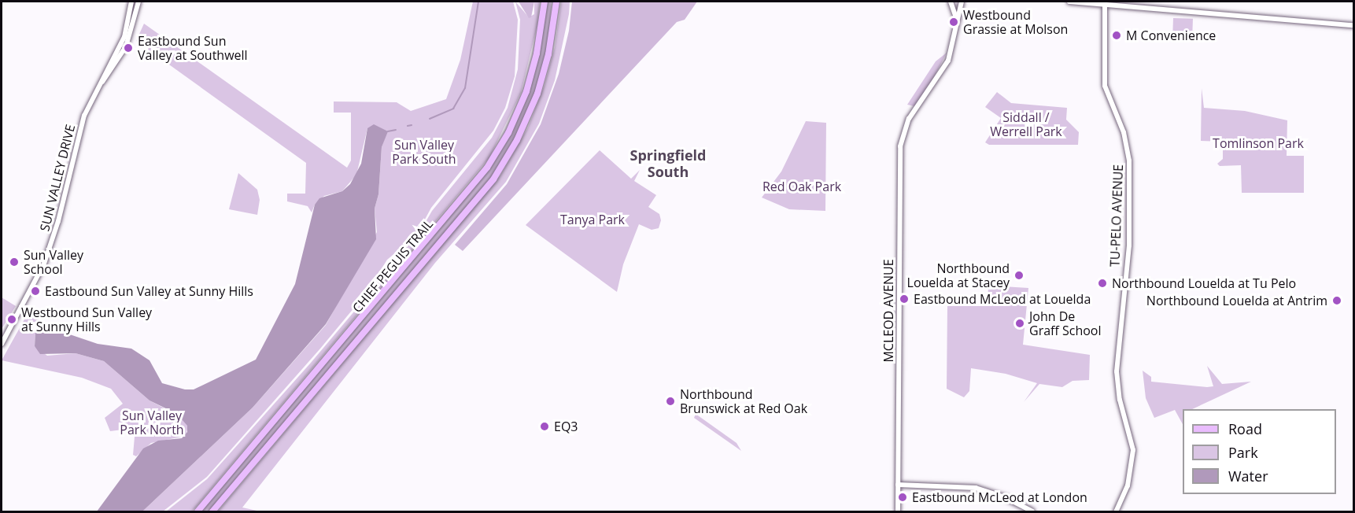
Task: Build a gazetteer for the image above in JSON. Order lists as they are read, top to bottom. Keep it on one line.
{"streets":{"main road":["CHIEF PEGUIS TRAIL"],"street":["SUN VALLEY DRIVE","TU-PELO AVENUE","MCLEOD AVENUE"]},"districts":["Springfield South"],"parks":["Siddall / Werrell Park","Tomlinson Park","Sun Valley Park South","Red Oak Park","Tanya Park","Sun Valley Park North"],"places":["Westbound Grassie at Molson","M Convenience","Eastbound Sun Valley at Southwell","Sun Valley School","Northbound Louelda at Stacey","Northbound Louelda at Tu Pelo","Eastbound Sun Valley at Sunny Hills","Eastbound McLeod at Louelda","Northbound Louelda at Antrim","Westbound Sun Valley at Sunny Hills","John De Graff School","Northbound Brunswick at Red Oak","EQ3","Eastbound McLeod at London"],"legend":["Road","Park","Water"]}
